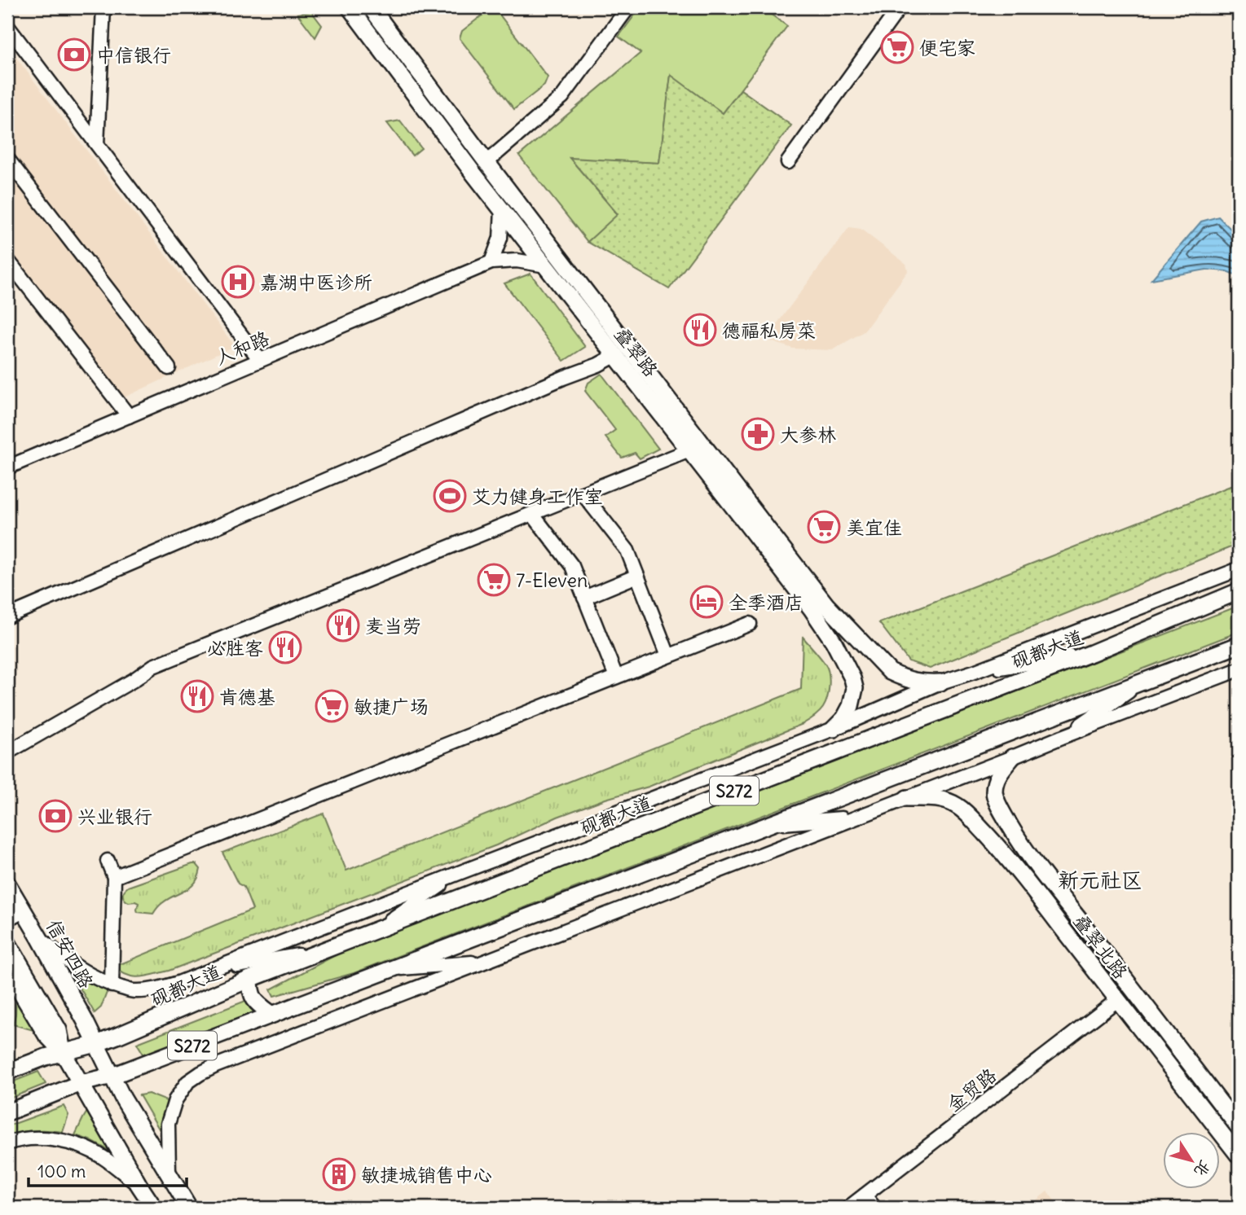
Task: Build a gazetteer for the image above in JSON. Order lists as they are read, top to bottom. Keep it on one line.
{"streets":{"main road":["叠翠路","砚都大道","S272","叠翠北路","信安四路"],"street":["人和路","金贸路"]},"crossings":[["叠翠路","砚都大道"],["砚都大道","信安四路"],["S272","信安四路"],["叠翠北路","金贸路"]],"districts":["新元社区"],"places":{"supermarket":["便宅家","美宜佳","7-Eleven","敏捷广场"],"bank":["中信银行","兴业银行"],"hospital":["嘉湖中医诊所"],"restaurant":["德福私房菜","麦当劳","必胜客","肯德基"],"pharmacy":["大参林"],"sports":["艾力健身工作室"],"hotel":["全季酒店"],"building":["敏捷城销售中心"]},"scale_bar":"100 m","north":"bottom right"}
